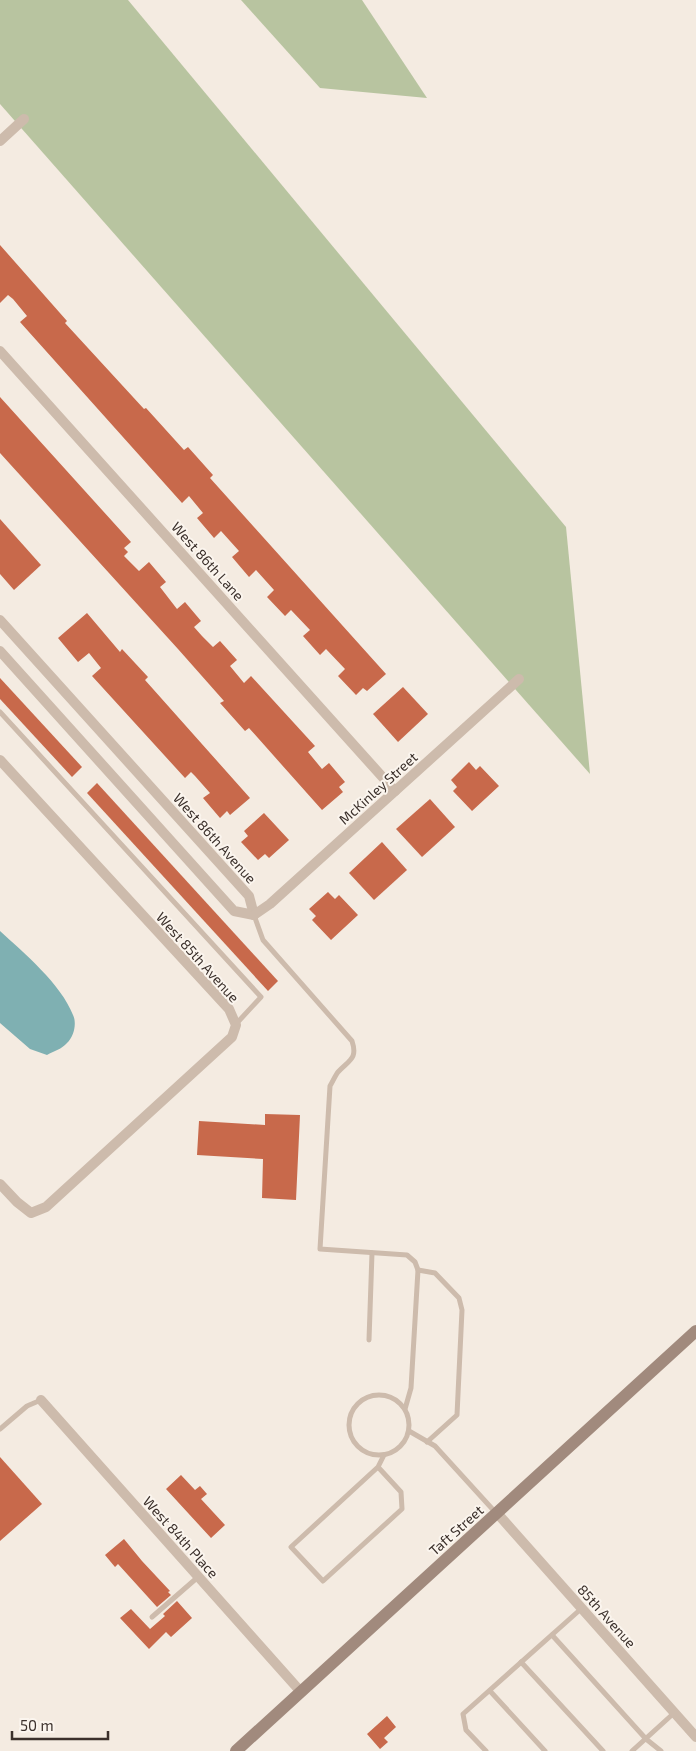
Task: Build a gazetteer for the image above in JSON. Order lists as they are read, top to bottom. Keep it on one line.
{"streets":{"main road":["Taft Street"],"street":["West 86th Lane","McKinley Street","West 86th Avenue","West 85th Avenue","West 84th Place","85th Avenue"]},"crossings":[["West 86th Lane","McKinley Street"],["McKinley Street","West 86th Avenue"],["Taft Street","West 84th Place"],["Taft Street","85th Avenue"]],"scale_bar":"50 m"}
